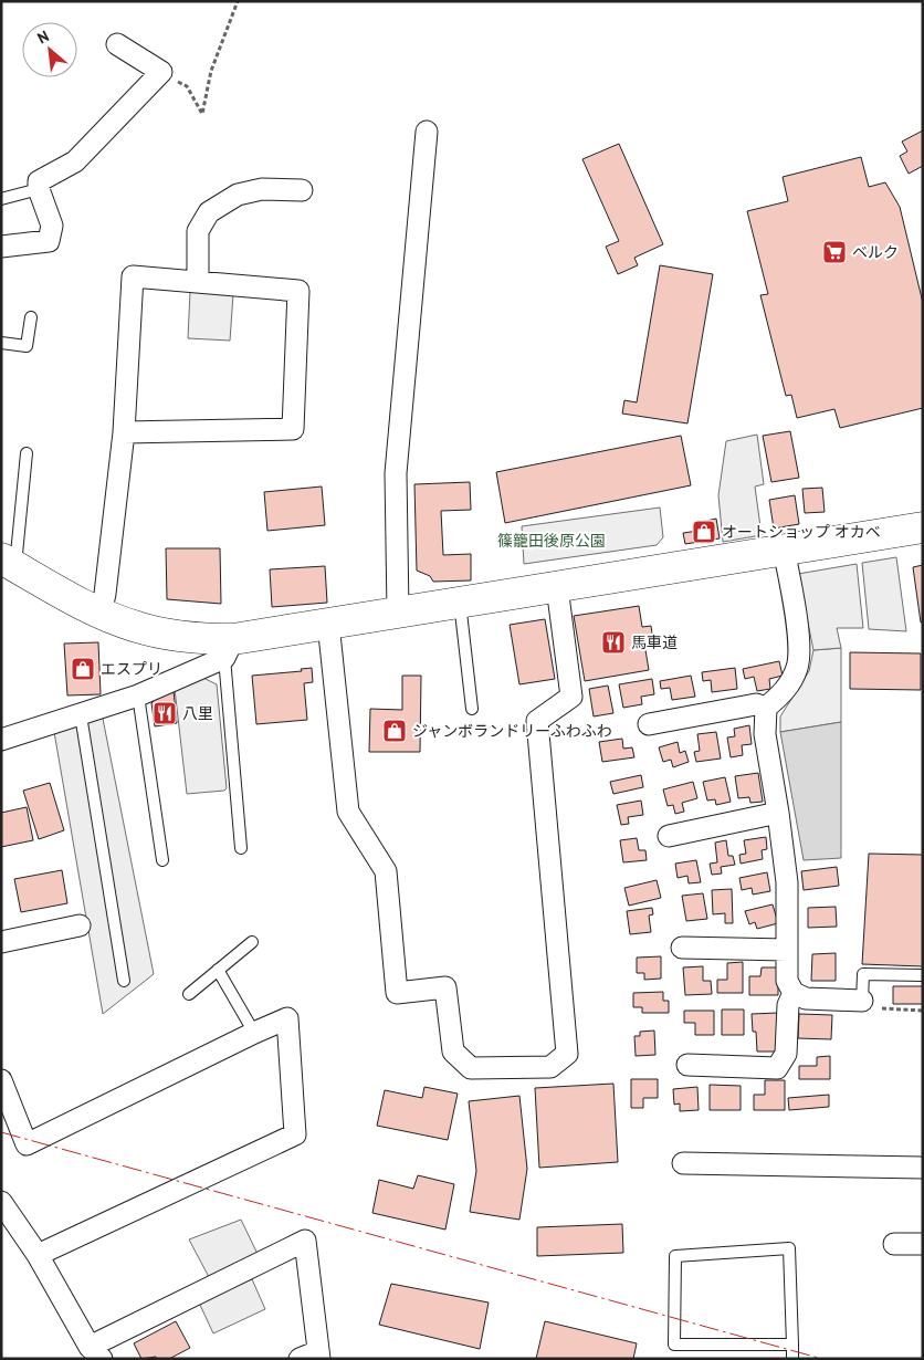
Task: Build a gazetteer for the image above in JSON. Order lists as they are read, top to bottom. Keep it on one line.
{"parks":["篠籠田後原公園"],"places":{"supermarket":["ベルク"],"shop":["オートショップ オカベ","エスプリ","ジャンボランドリーふわふわ"],"restaurant":["馬車道","八里"]},"north":"top left"}
